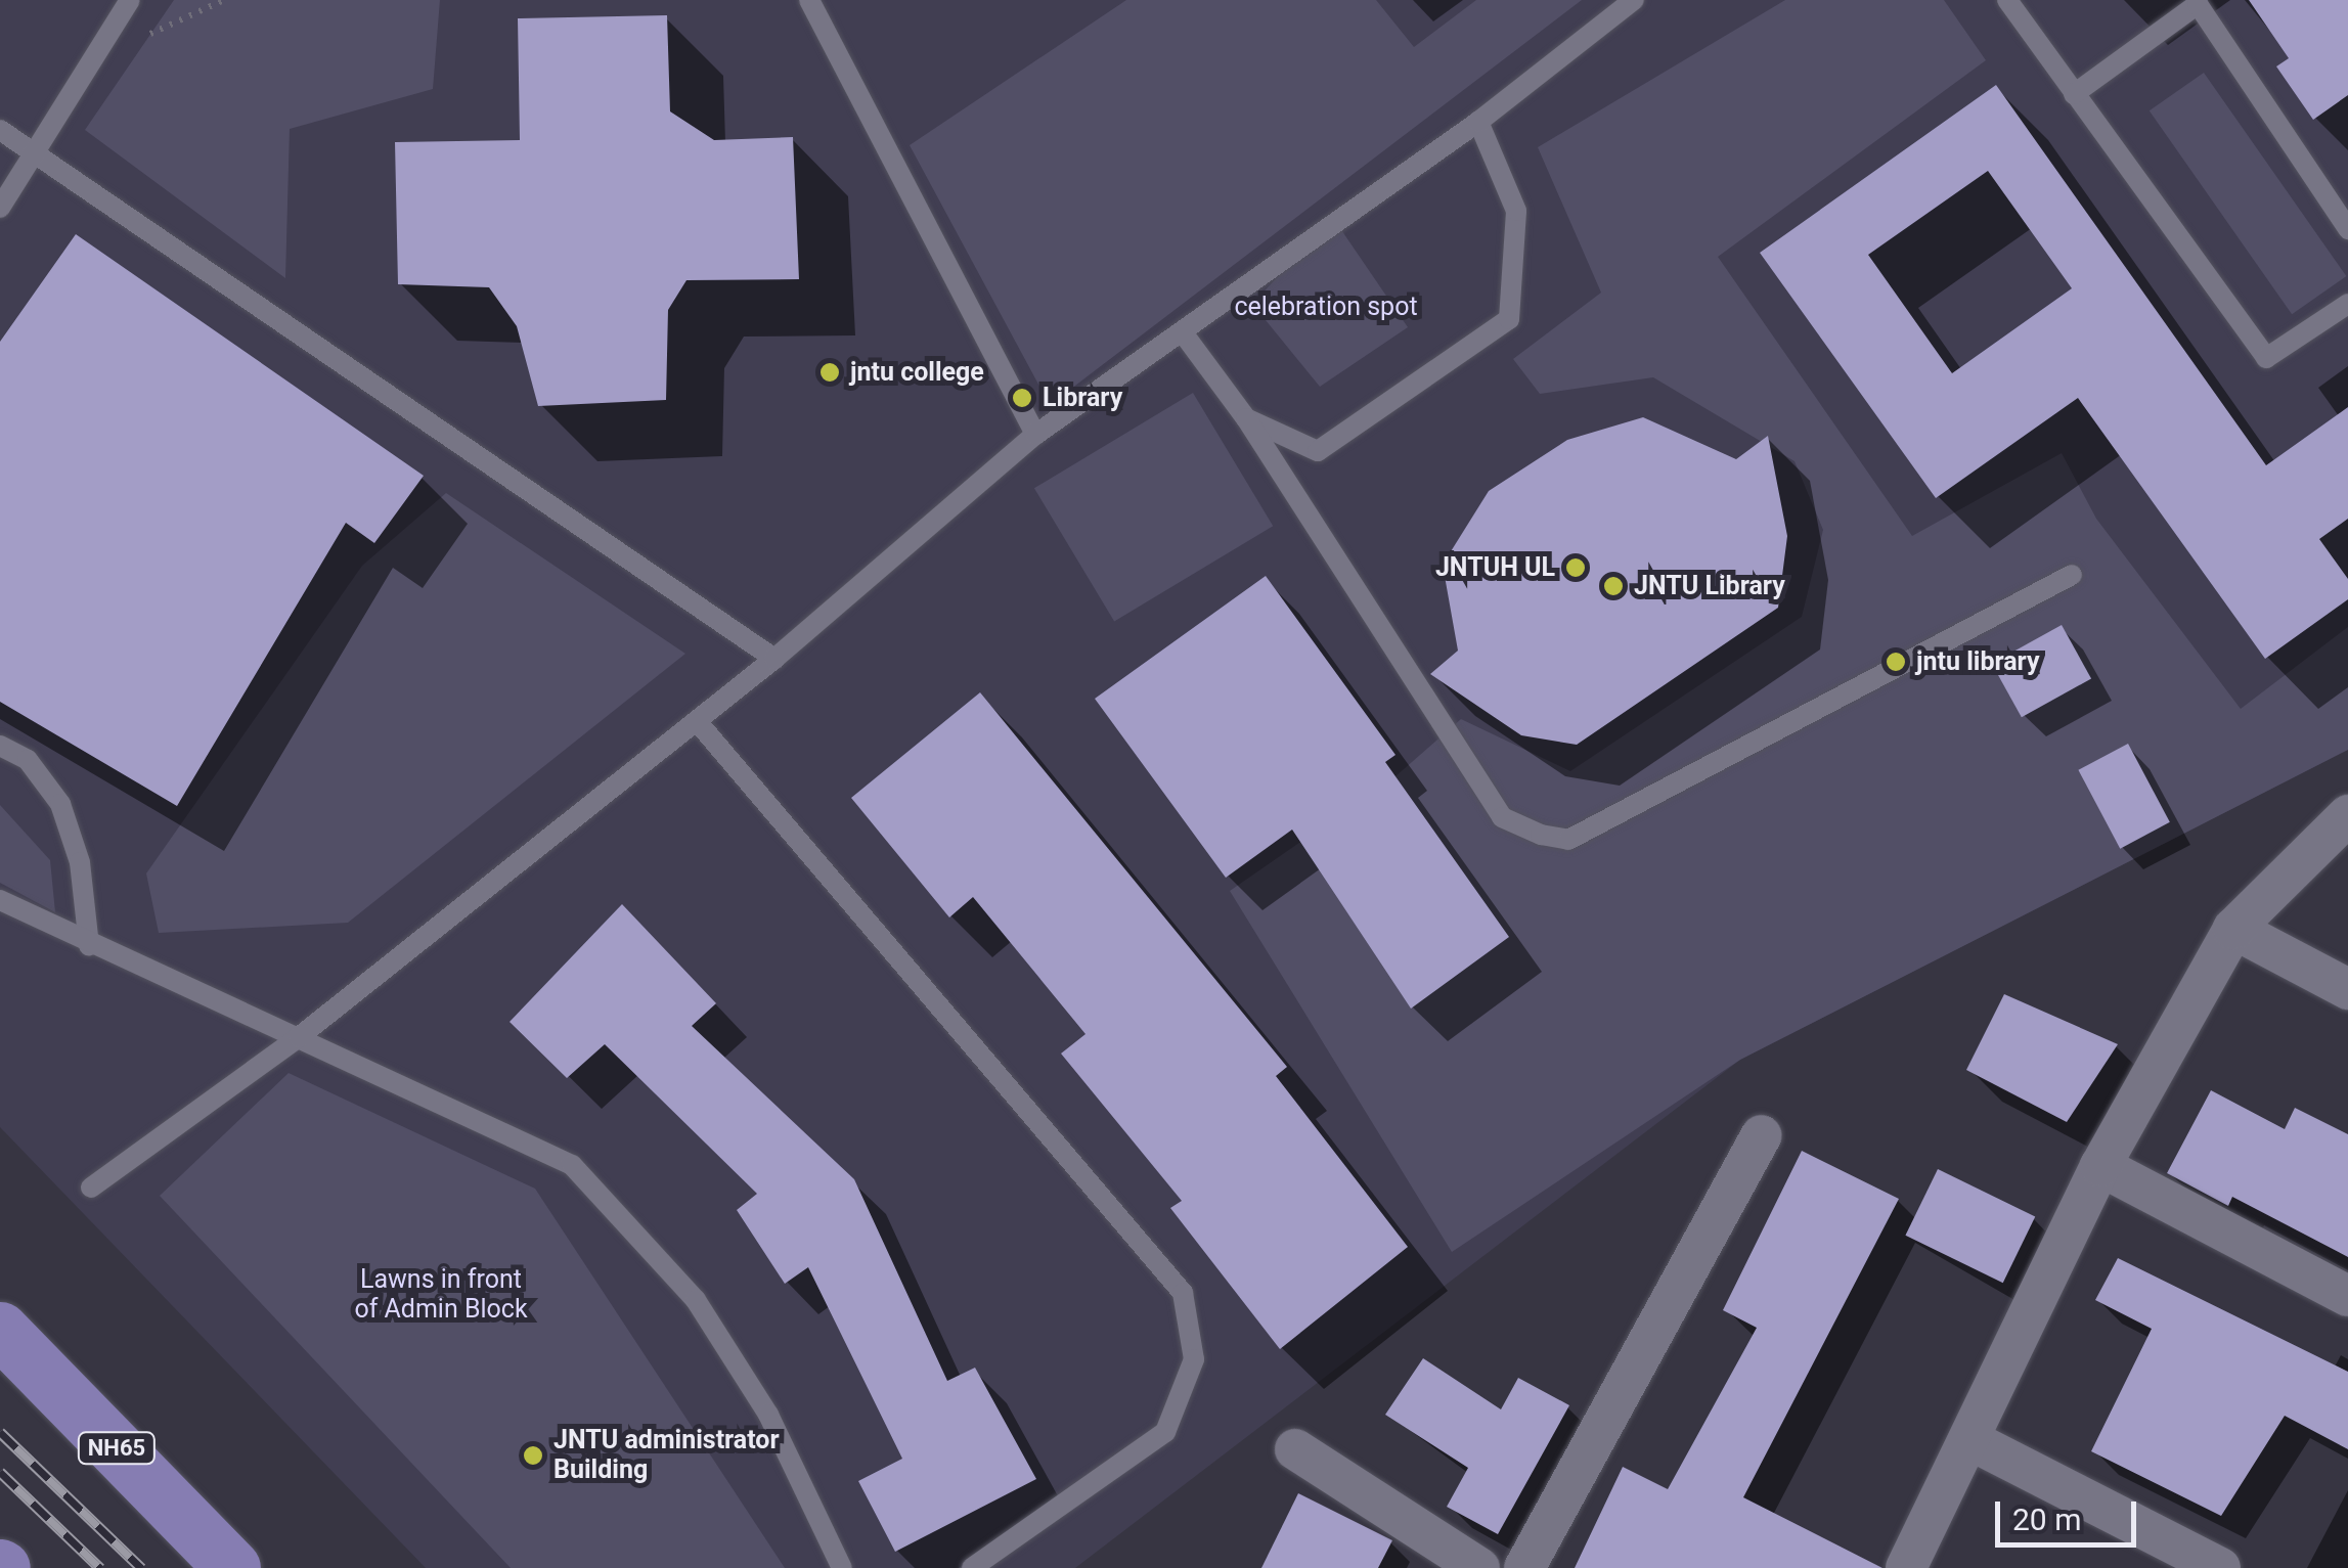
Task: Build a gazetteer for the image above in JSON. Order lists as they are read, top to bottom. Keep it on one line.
{"streets":{"highway":["NH65"]},"parks":["celebration spot","Lawns in front of Admin Block"],"places":["jntu college","Library","JNTUH UL","JNTU Library","jntu library","JNTU administrator Building"],"scale_bar":"20 m"}
